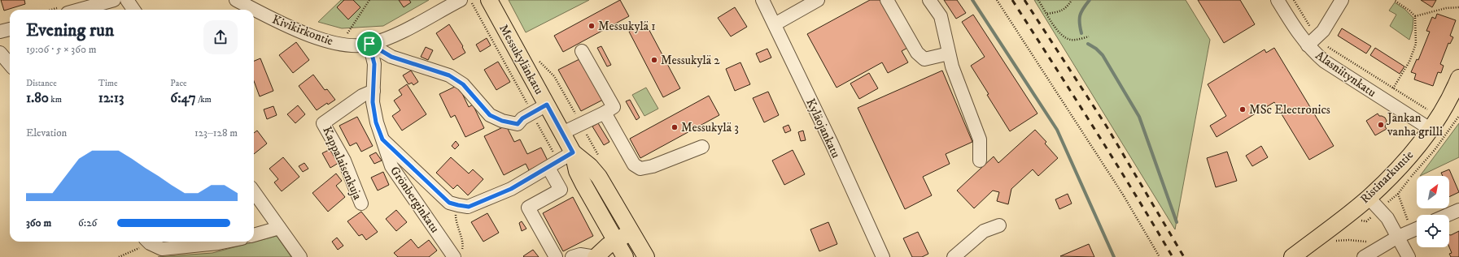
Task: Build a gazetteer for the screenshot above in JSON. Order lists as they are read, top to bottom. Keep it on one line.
{"streets":{"main road":["Messukylänkatu","Ristinarkuntie"],"street":["Kivikirkontie","Alasniitynkatu","Kyläojankatu","Kappalaisenkuja","Grönberginkatu"]},"crossings":[["Kivikirkontie","Grönberginkatu"],["Alasniitynkatu","Ristinarkuntie"],["Kappalaisenkuja","Grönberginkatu"]],"places":["Messukylä 1","Messukylä 2","MSc Electronics","Jankan vanha grilli","Messukylä 3"],"north":"top right","page":{"heading":["Evening run","19:06 · 5 × 360 m"],"stats":[["Distance","1.80 km"],["Time","12:13"],["Pace","6:47 /km"]],"chart":["Elevation","123–128 m"],"list":[{"name":"360 m","note":"6:26"}]}}
